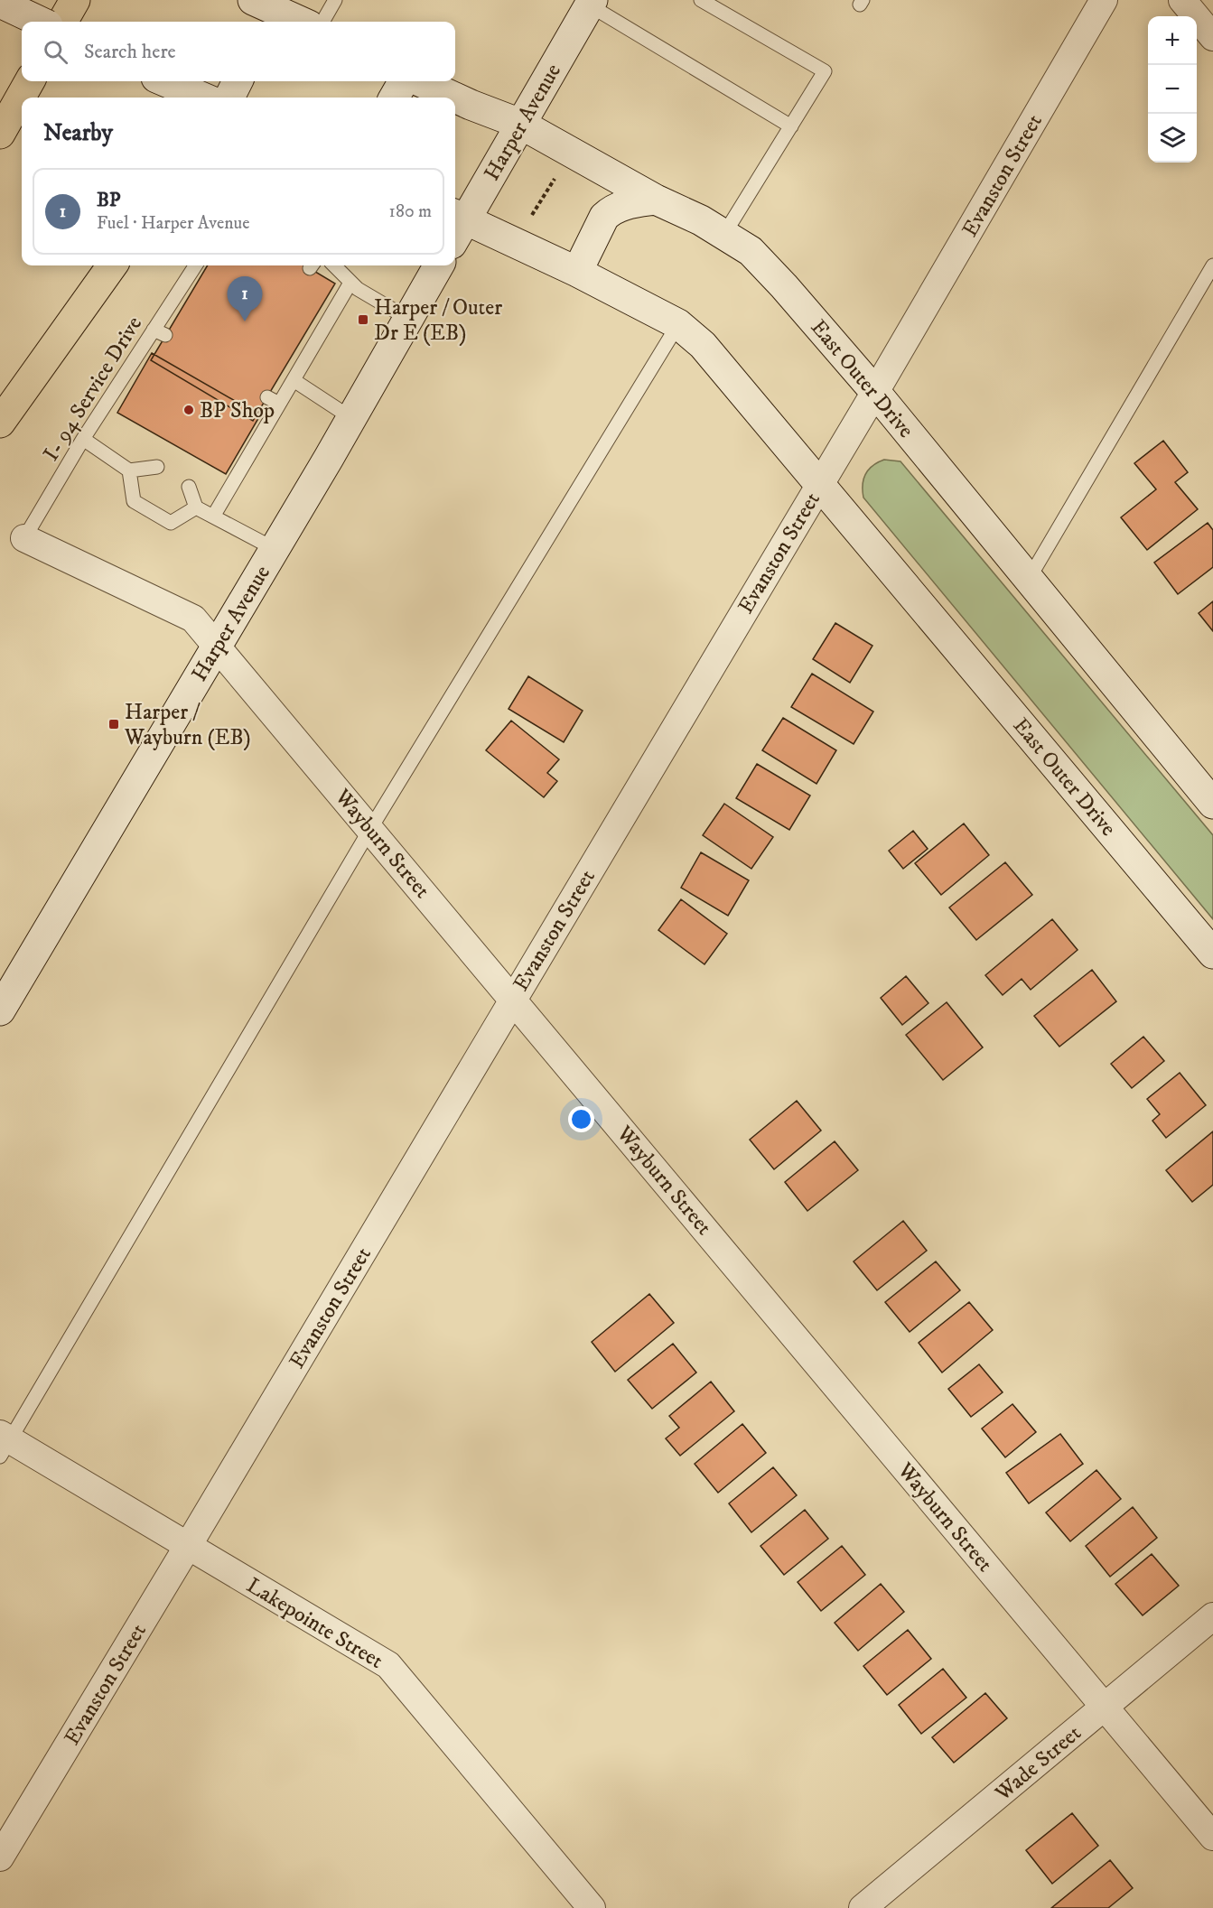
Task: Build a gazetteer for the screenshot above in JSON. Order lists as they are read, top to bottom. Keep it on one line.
{"streets":{"street":["Harper Avenue","Evanston Street","East Outer Drive","Wayburn Street","Lakepointe Street","Wade Street"],"lane":["I- 94 Service Drive"]},"crossings":[["Harper Avenue","East Outer Drive"],["Harper Avenue","Wayburn Street"],["Evanston Street","East Outer Drive"],["Evanston Street","Wayburn Street"],["Evanston Street","Lakepointe Street"],["I- 94 Service Drive","Wayburn Street"],["Wayburn Street","Wade Street"]],"places":{"transit":["Harper / Outer Dr E (EB)","Harper / Wayburn (EB)"],"other":["BP Shop"]},"page":{"map_buttons":["+","−"],"search":"Search here","heading":"Nearby","list":[{"mark":"1","name":"BP","note":"Fuel · Harper Avenue","value":"180 m"}],"pins":"1"}}
